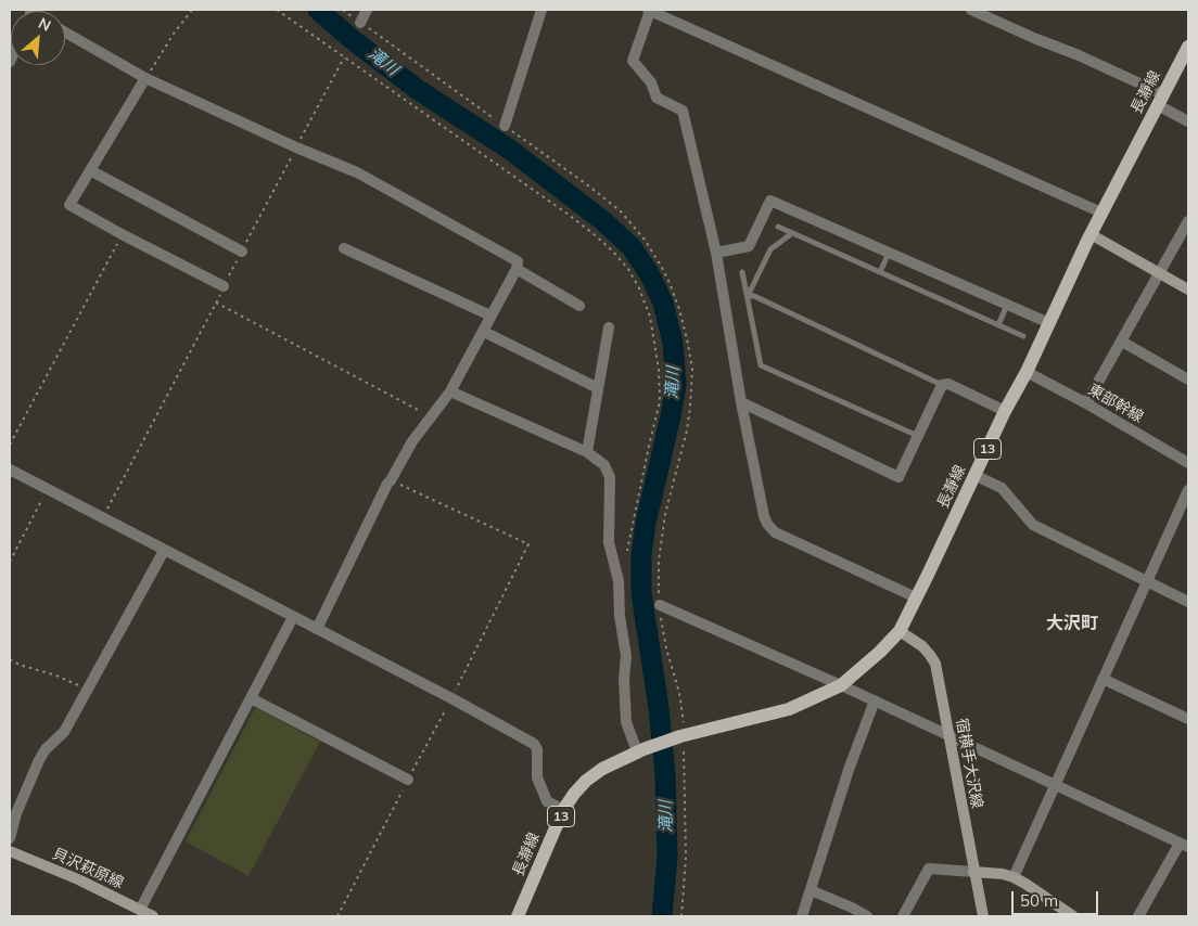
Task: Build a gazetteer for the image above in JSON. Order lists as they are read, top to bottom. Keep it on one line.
{"streets":{"main road":["長瀞線","13"],"street":["東部幹線","宿横手大沢線","貝沢萩原線"]},"crossings":[["長瀞線","東部幹線"],["長瀞線","13"],["長瀞線","宿横手大沢線"]],"districts":["大沢町"],"water":["滝川"],"scale_bar":"50 m","north":"top right"}
